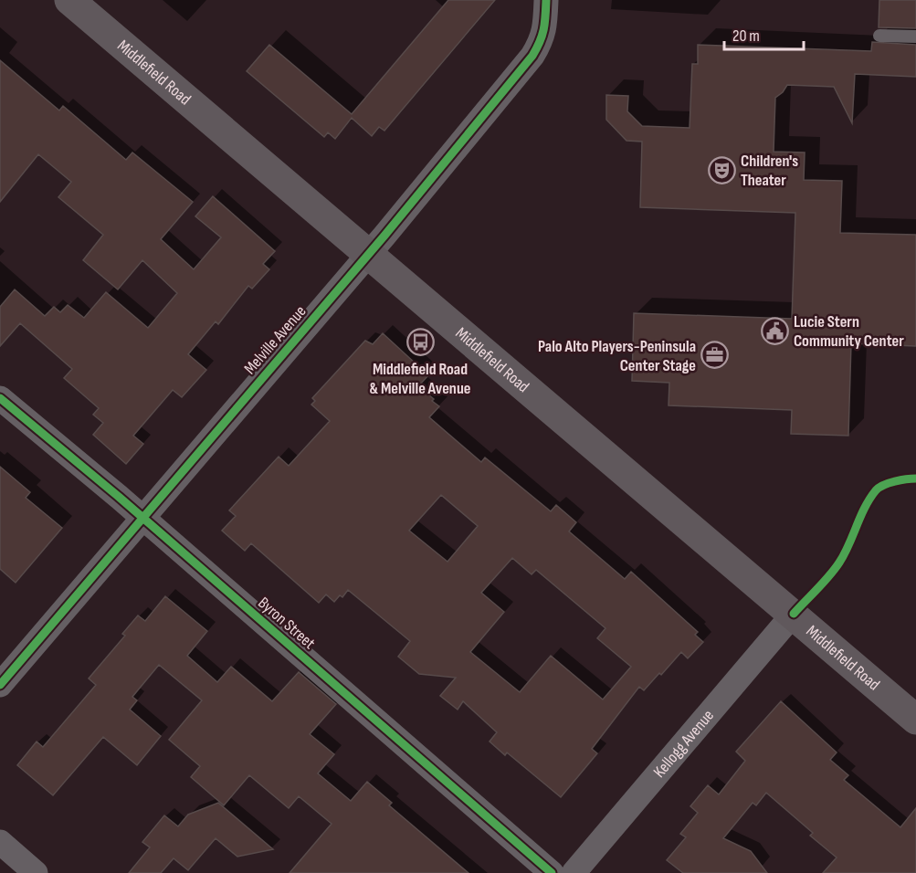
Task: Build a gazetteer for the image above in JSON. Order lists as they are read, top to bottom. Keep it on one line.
{"streets":{"main road":["Middlefield Road"],"street":["Melville Avenue","Byron Street","Kellogg Avenue"]},"crossings":[["Middlefield Road","Melville Avenue"],["Middlefield Road","Kellogg Avenue"],["Melville Avenue","Byron Street"]],"places":{"theatre":["Children's Theater"],"public building":["Lucie Stern Community Center"],"bus stop":["Middlefield Road & Melville Avenue"],"office":["Palo Alto Players-Peninsula Center Stage"]},"scale_bar":"20 m"}
